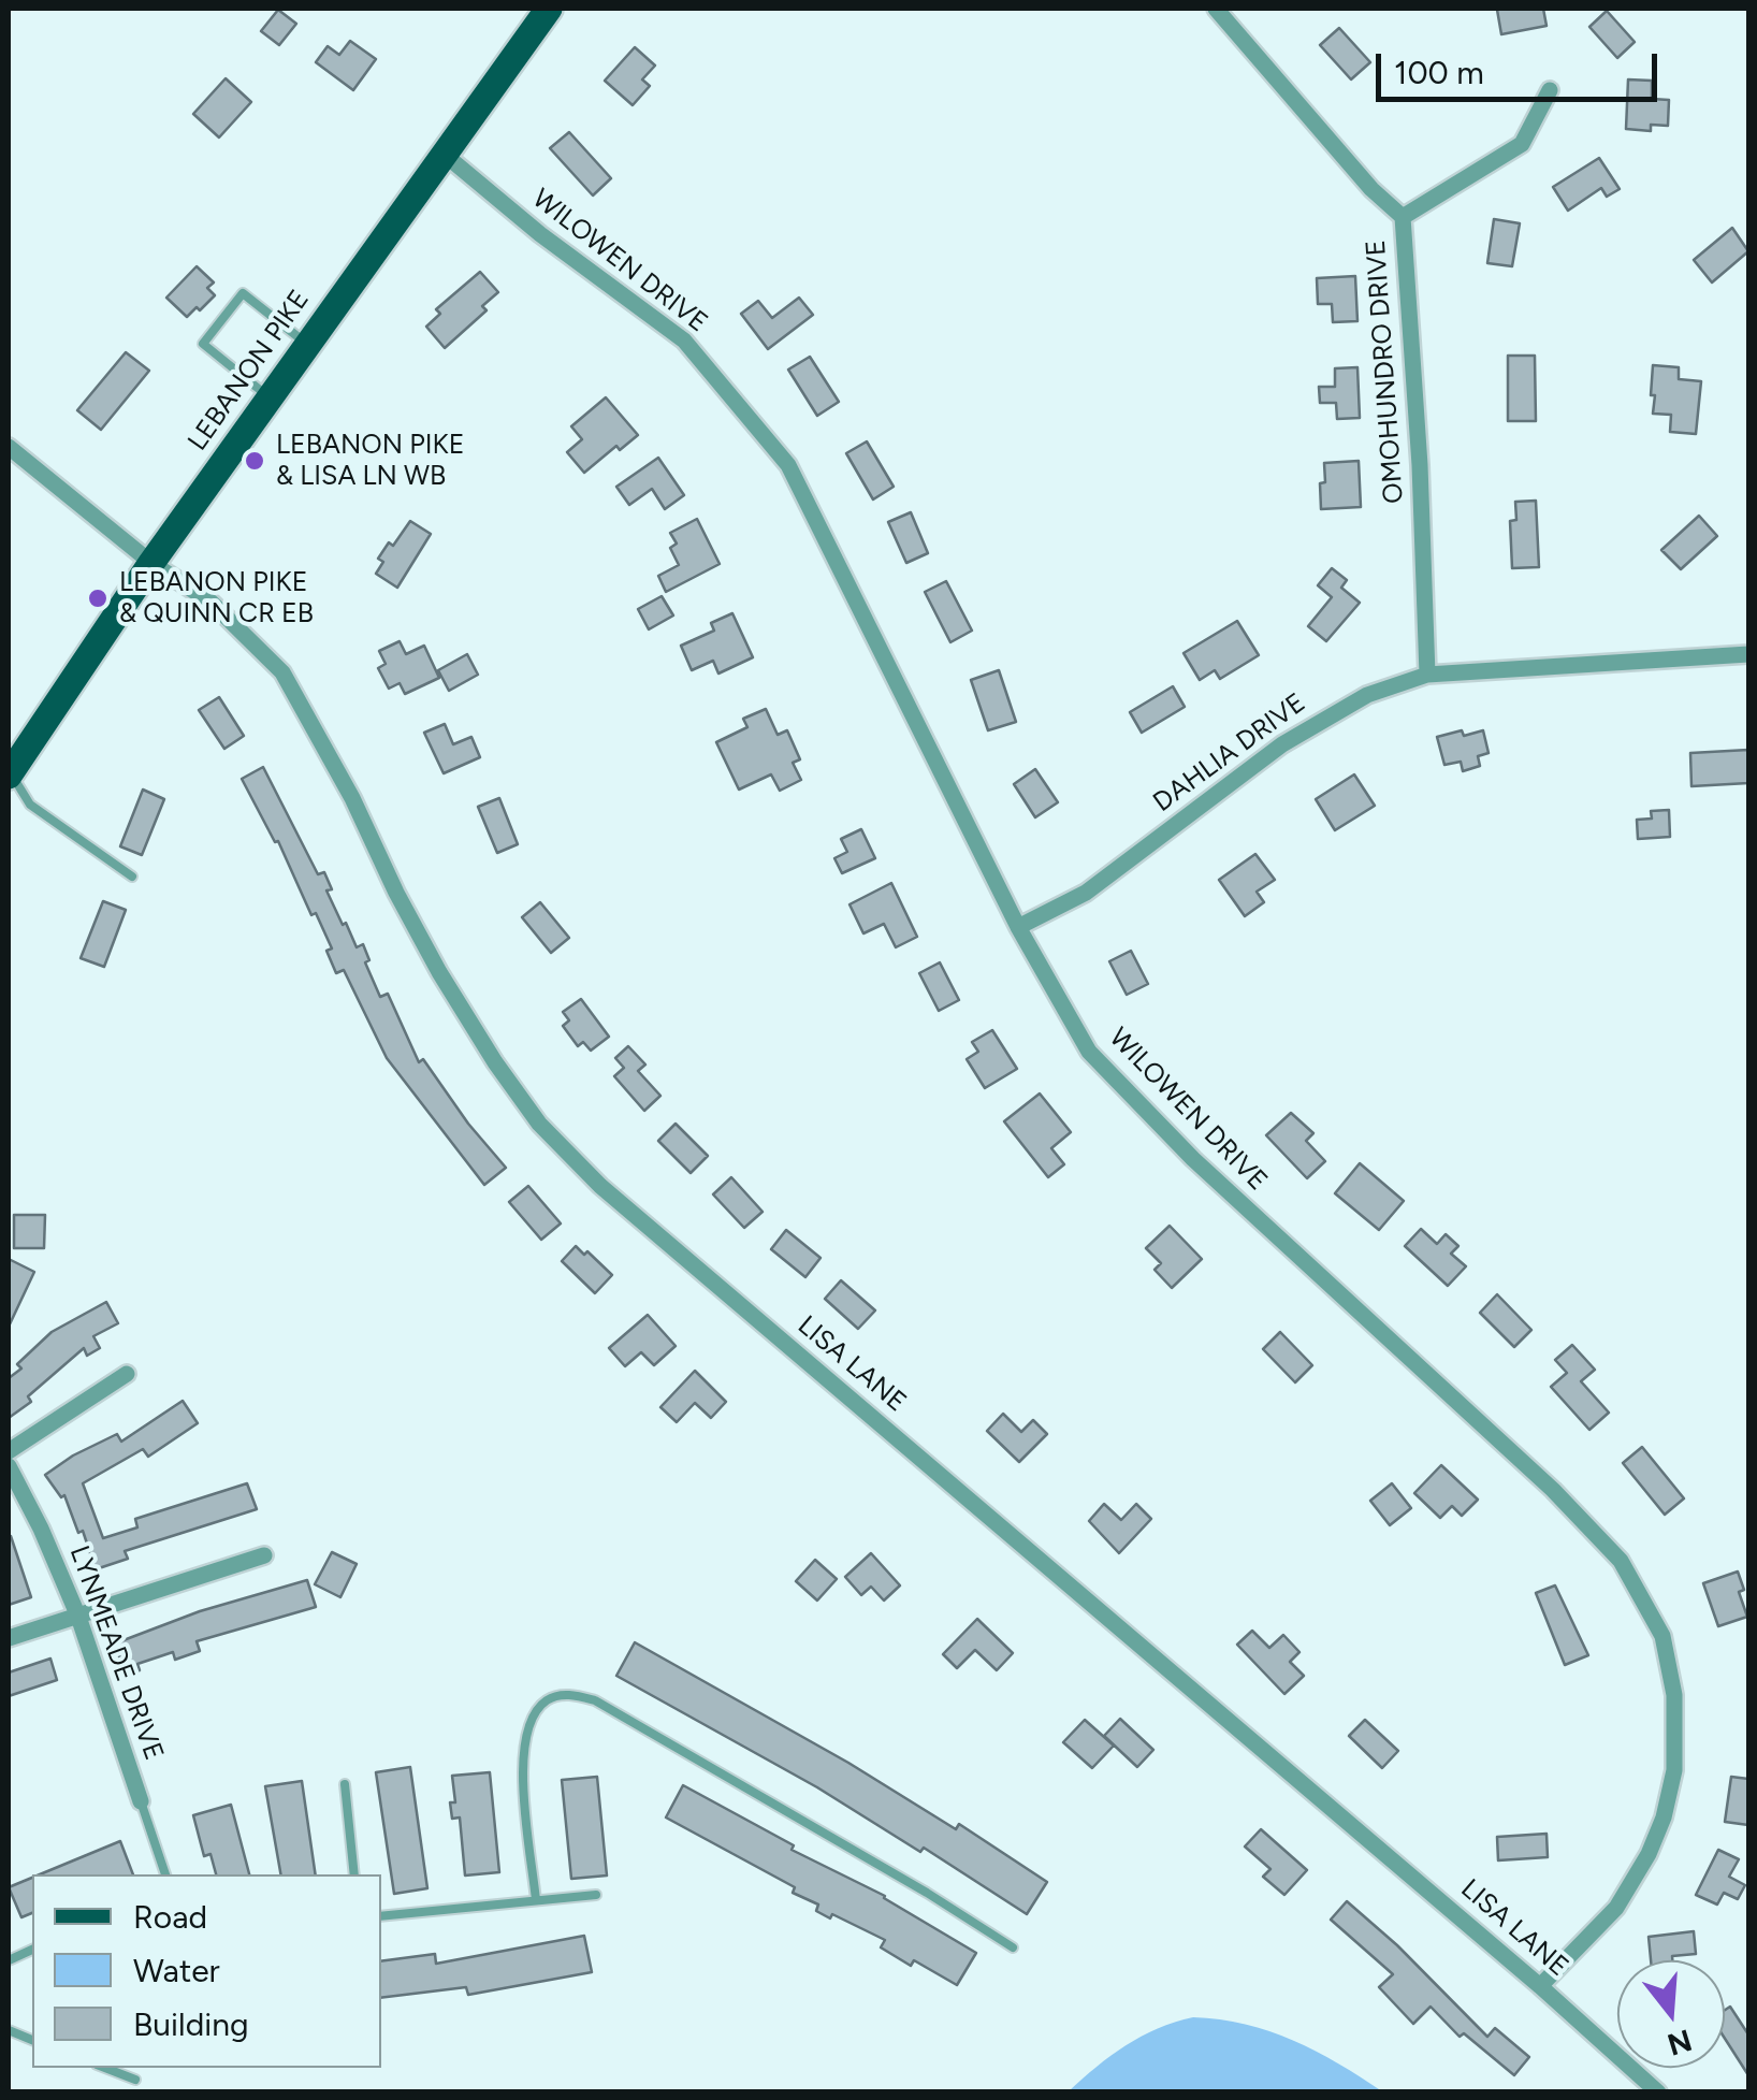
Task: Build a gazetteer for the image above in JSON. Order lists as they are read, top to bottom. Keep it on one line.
{"streets":{"main road":["LEBANON PIKE"],"street":["WILOWEN DRIVE","OMOHUNDRO DRIVE","DAHLIA DRIVE","LISA LANE","LYNMEADE DRIVE"]},"crossings":[["WILOWEN DRIVE","LEBANON PIKE"],["WILOWEN DRIVE","DAHLIA DRIVE"],["WILOWEN DRIVE","LISA LANE"],["LEBANON PIKE","LISA LANE"],["OMOHUNDRO DRIVE","DAHLIA DRIVE"]],"places":["LEBANON PIKE & LISA LN WB","LEBANON PIKE & QUINN CR EB"],"legend":["Road","Water","Building"],"scale_bar":"100 m","north":"bottom"}
